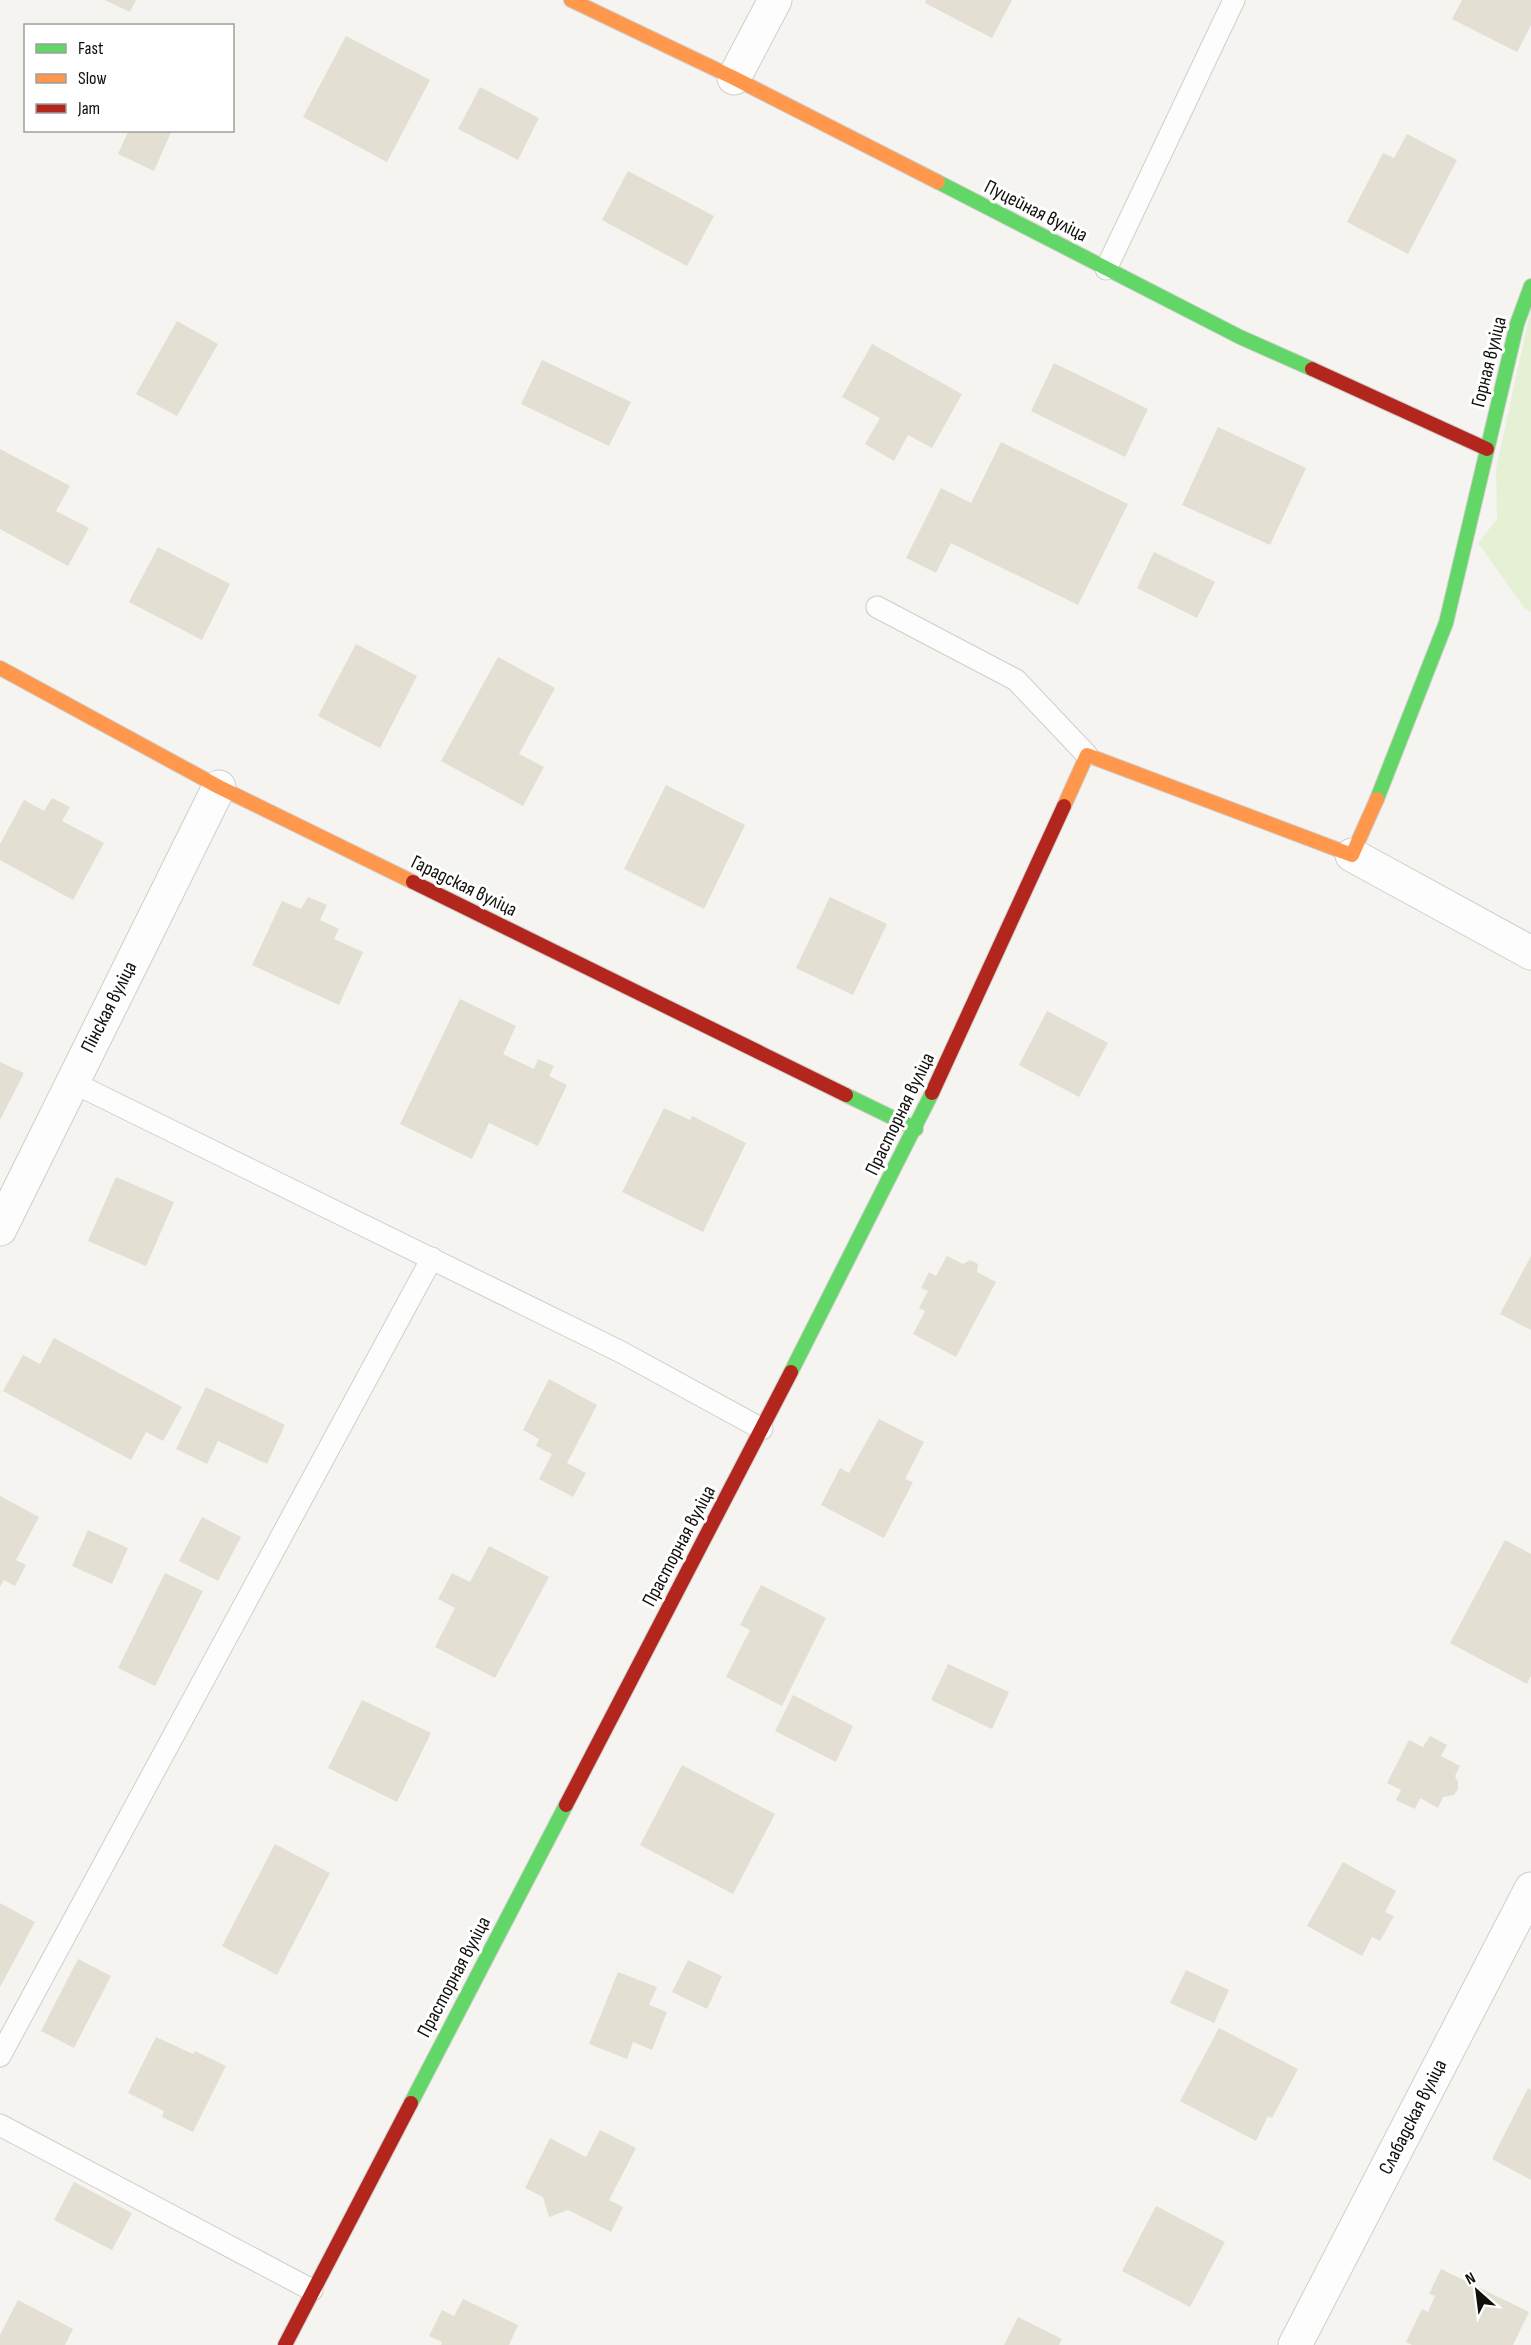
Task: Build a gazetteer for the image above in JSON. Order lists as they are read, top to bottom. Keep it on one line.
{"streets":{"street":["Пуцейная вуліца","Горная вуліца","Гарадская вуліца","Пінская вуліца","Прасторная вуліца","Слабадская вуліца"]},"crossings":[["Пуцейная вуліца","Горная вуліца"],["Гарадская вуліца","Пінская вуліца"],["Гарадская вуліца","Прасторная вуліца"]],"legend":["Fast","Slow","Jam"],"north":"top left"}
